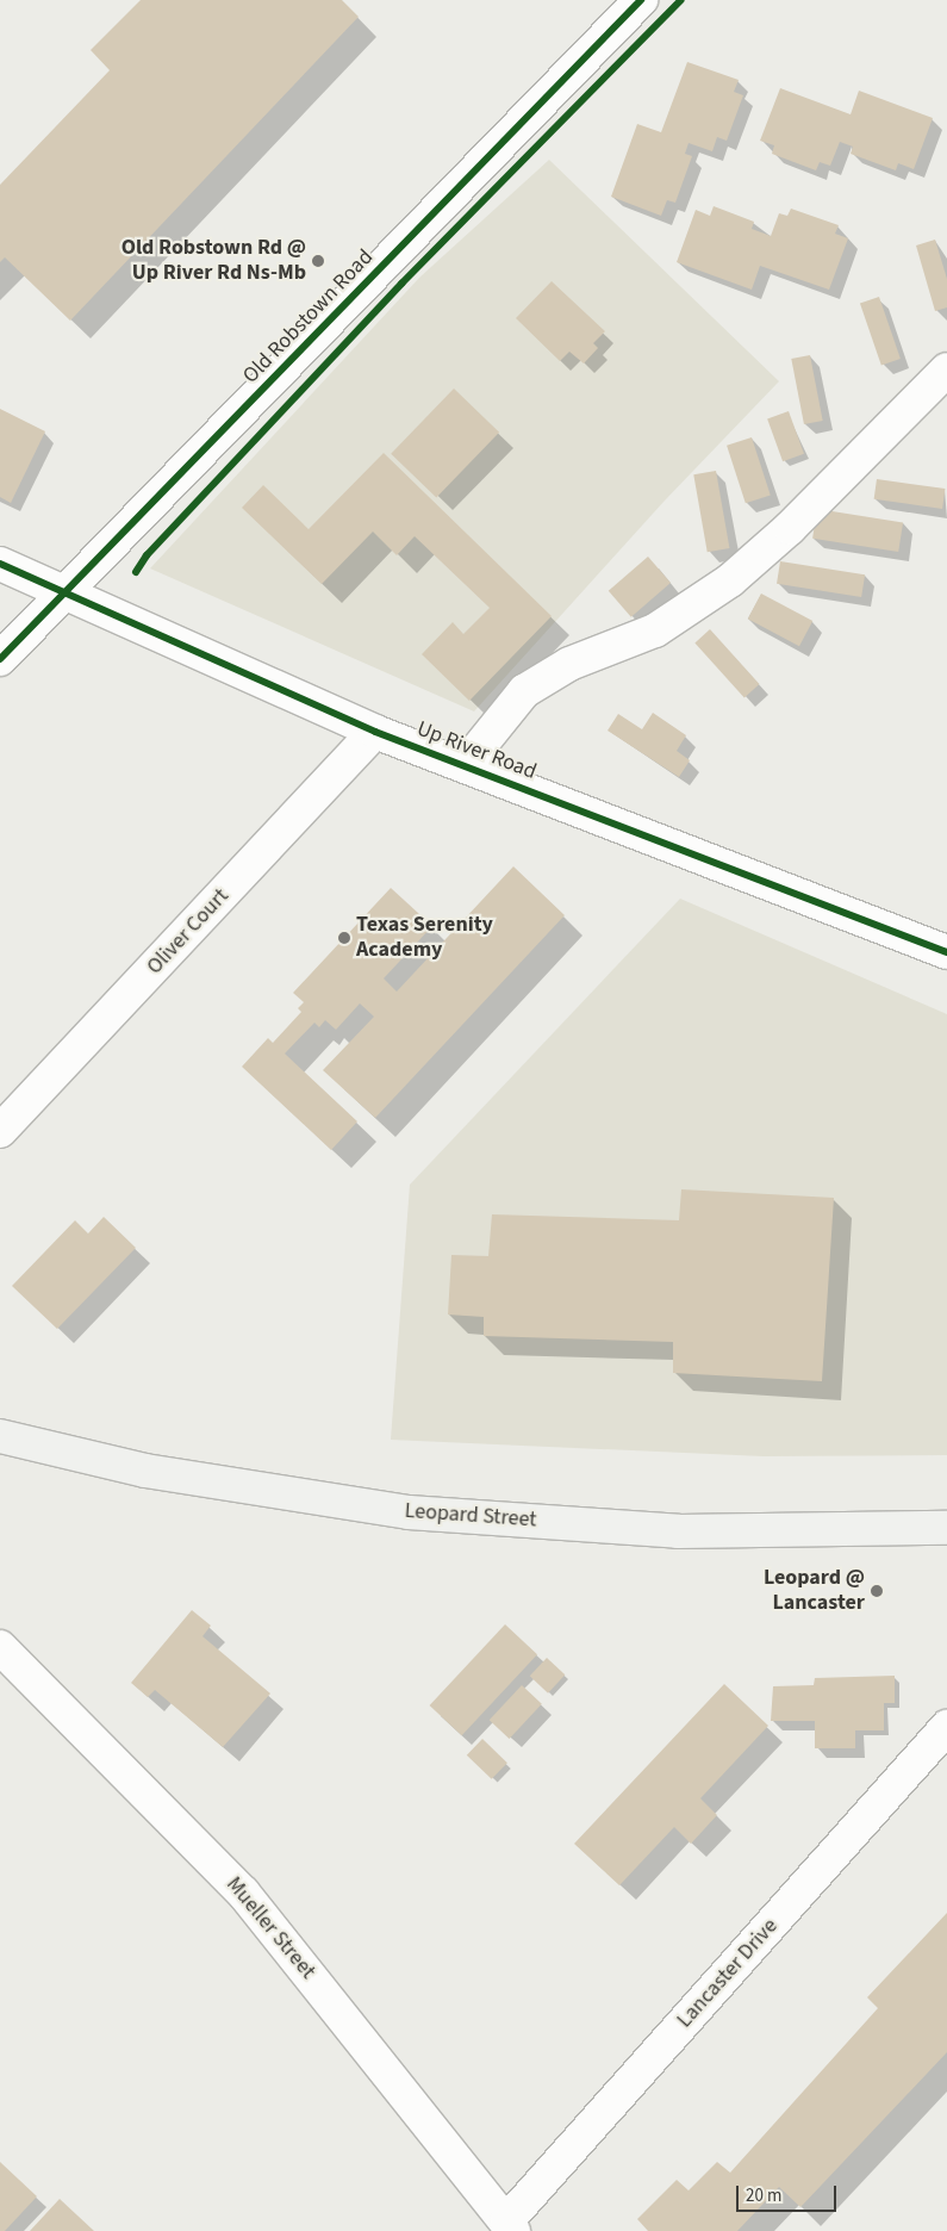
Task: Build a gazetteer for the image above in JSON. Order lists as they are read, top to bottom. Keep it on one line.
{"streets":{"main road":["Leopard Street"],"street":["Old Robstown Road","Up River Road","Oliver Court","Mueller Street","Lancaster Drive"]},"crossings":[["Old Robstown Road","Up River Road"],["Up River Road","Oliver Court"],["Mueller Street","Lancaster Drive"]],"places":["Old Robstown Rd @ Up River Rd Ns-Mb","Texas Serenity Academy","Leopard @ Lancaster"],"scale_bar":"20 m"}
